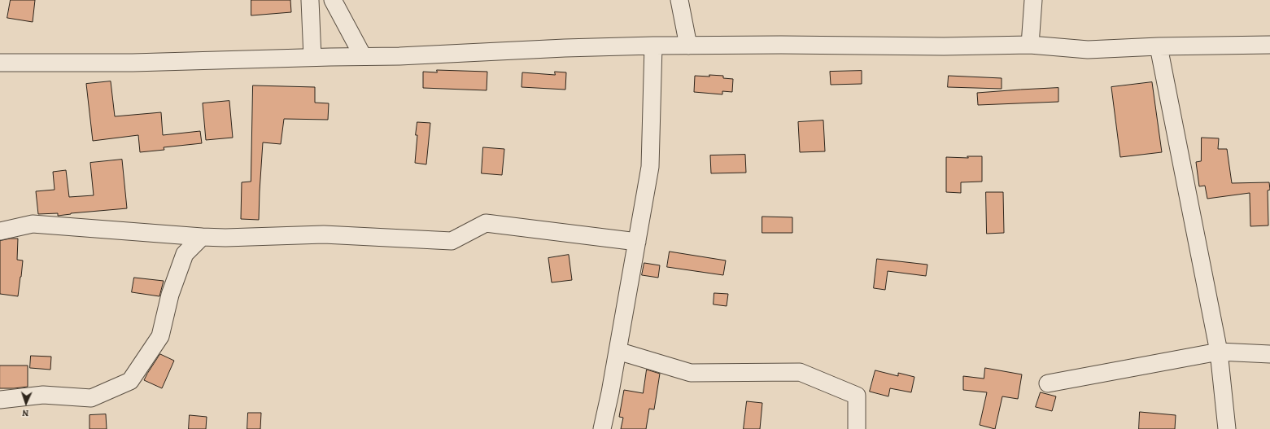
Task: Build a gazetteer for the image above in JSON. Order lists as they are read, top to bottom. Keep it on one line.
{"north":"bottom"}
